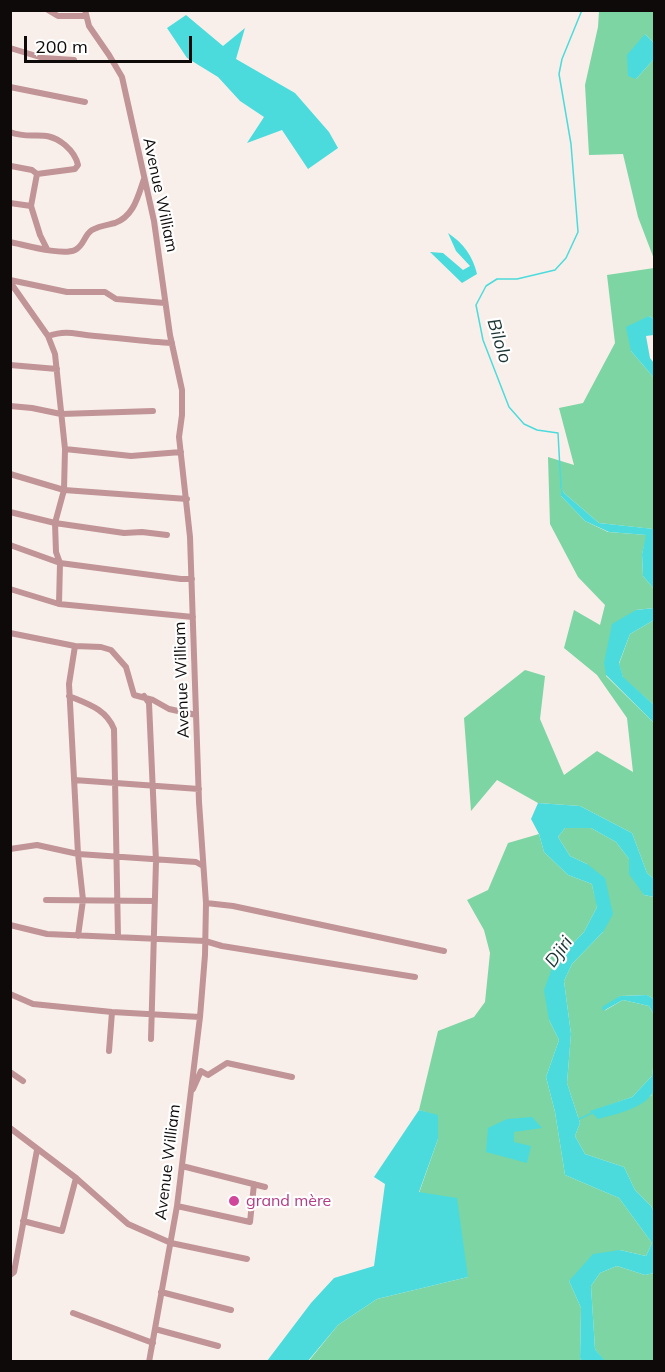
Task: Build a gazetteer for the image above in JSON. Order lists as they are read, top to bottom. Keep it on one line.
{"streets":{"street":["Avenue William"]},"water":["Bilolo","Djiri"],"places":["grand mère"],"scale_bar":"200 m"}
